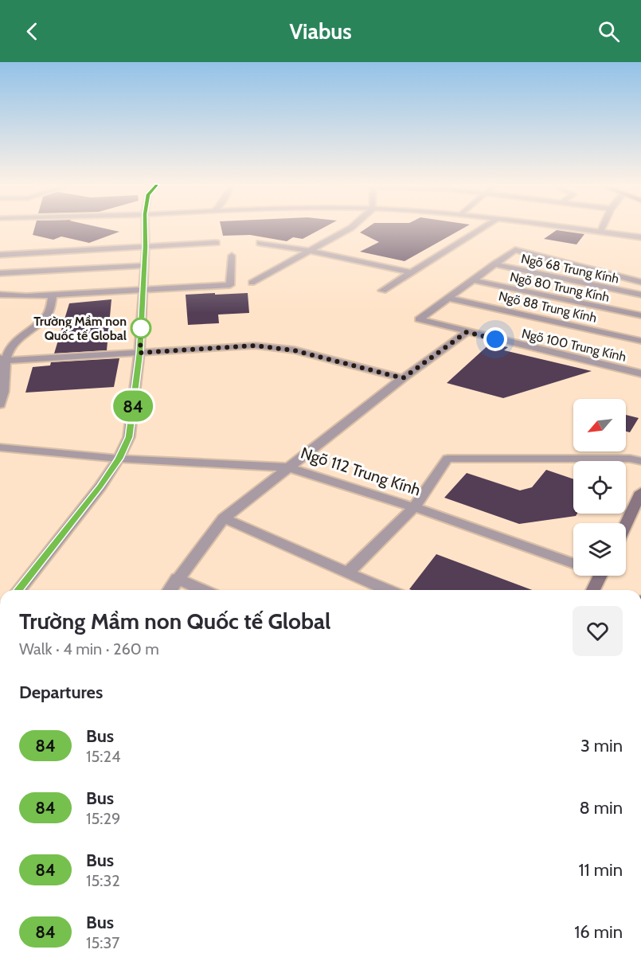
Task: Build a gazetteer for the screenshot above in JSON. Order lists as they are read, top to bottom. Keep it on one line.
{"streets":{"street":["Ngõ 68 Trung Kính","Ngõ 80 Trung Kính","Ngõ 88 Trung Kính","Ngõ 100 Trung Kính","Ngõ 112 Trung Kính"]},"crossings":[["Ngõ 88 Trung Kính","Ngõ 100 Trung Kính"]],"places":["Trường Mầm non Quốc tế Global"],"lines":["bus line 84"],"north":"bottom left","page":{"header":"Viabus","on_map":"84","heading":[["Trường Mầm non Quốc tế Global","Walk · 4 min · 260 m"],"Departures"],"list":[{"mark":"84","name":"Bus","note":"15:24","value":"3 min"},{"mark":"84","name":"Bus","note":"15:29","value":"8 min"},{"mark":"84","name":"Bus","note":"15:32","value":"11 min"},{"mark":"84","name":"Bus","note":"15:37","value":"16 min"}]}}
